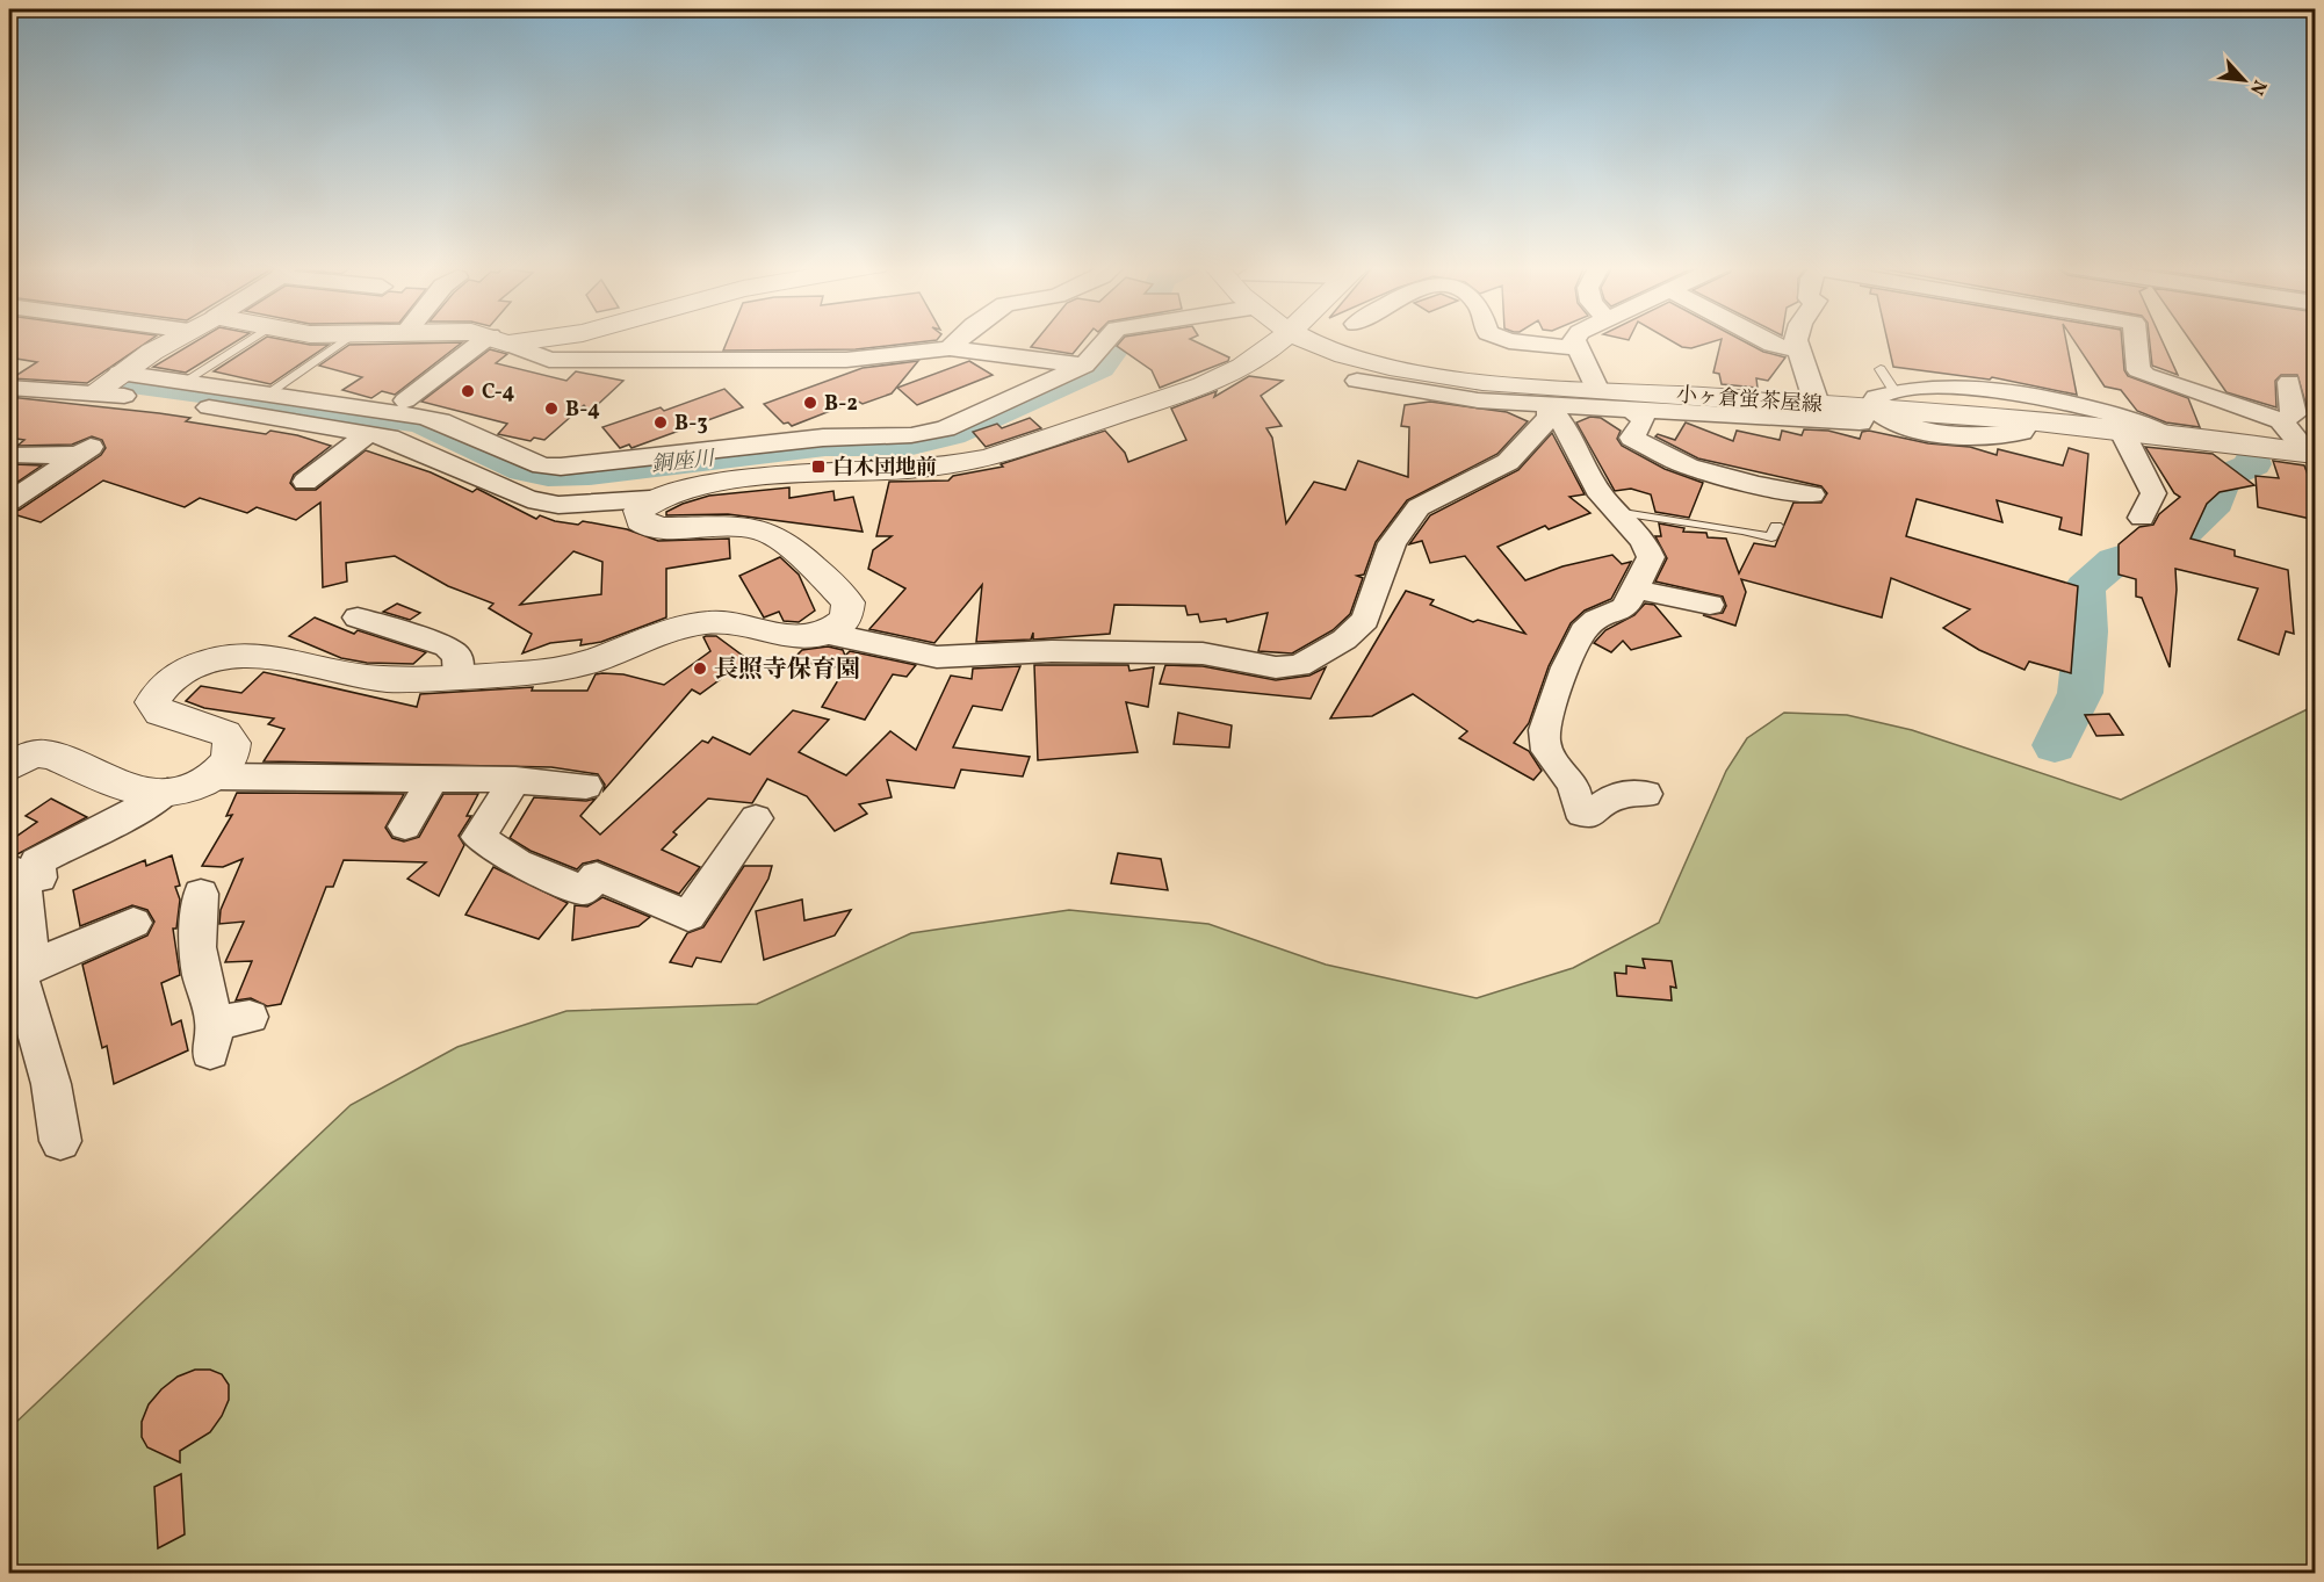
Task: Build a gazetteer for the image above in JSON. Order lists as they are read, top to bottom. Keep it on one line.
{"streets":{"street":["小ヶ倉蛍茶屋線"]},"water":["銅座川"],"places":{"other":["C-4","B-2","B-4","B-3","長照寺保育園"],"transit":["白木団地前"]},"north":"bottom right"}
